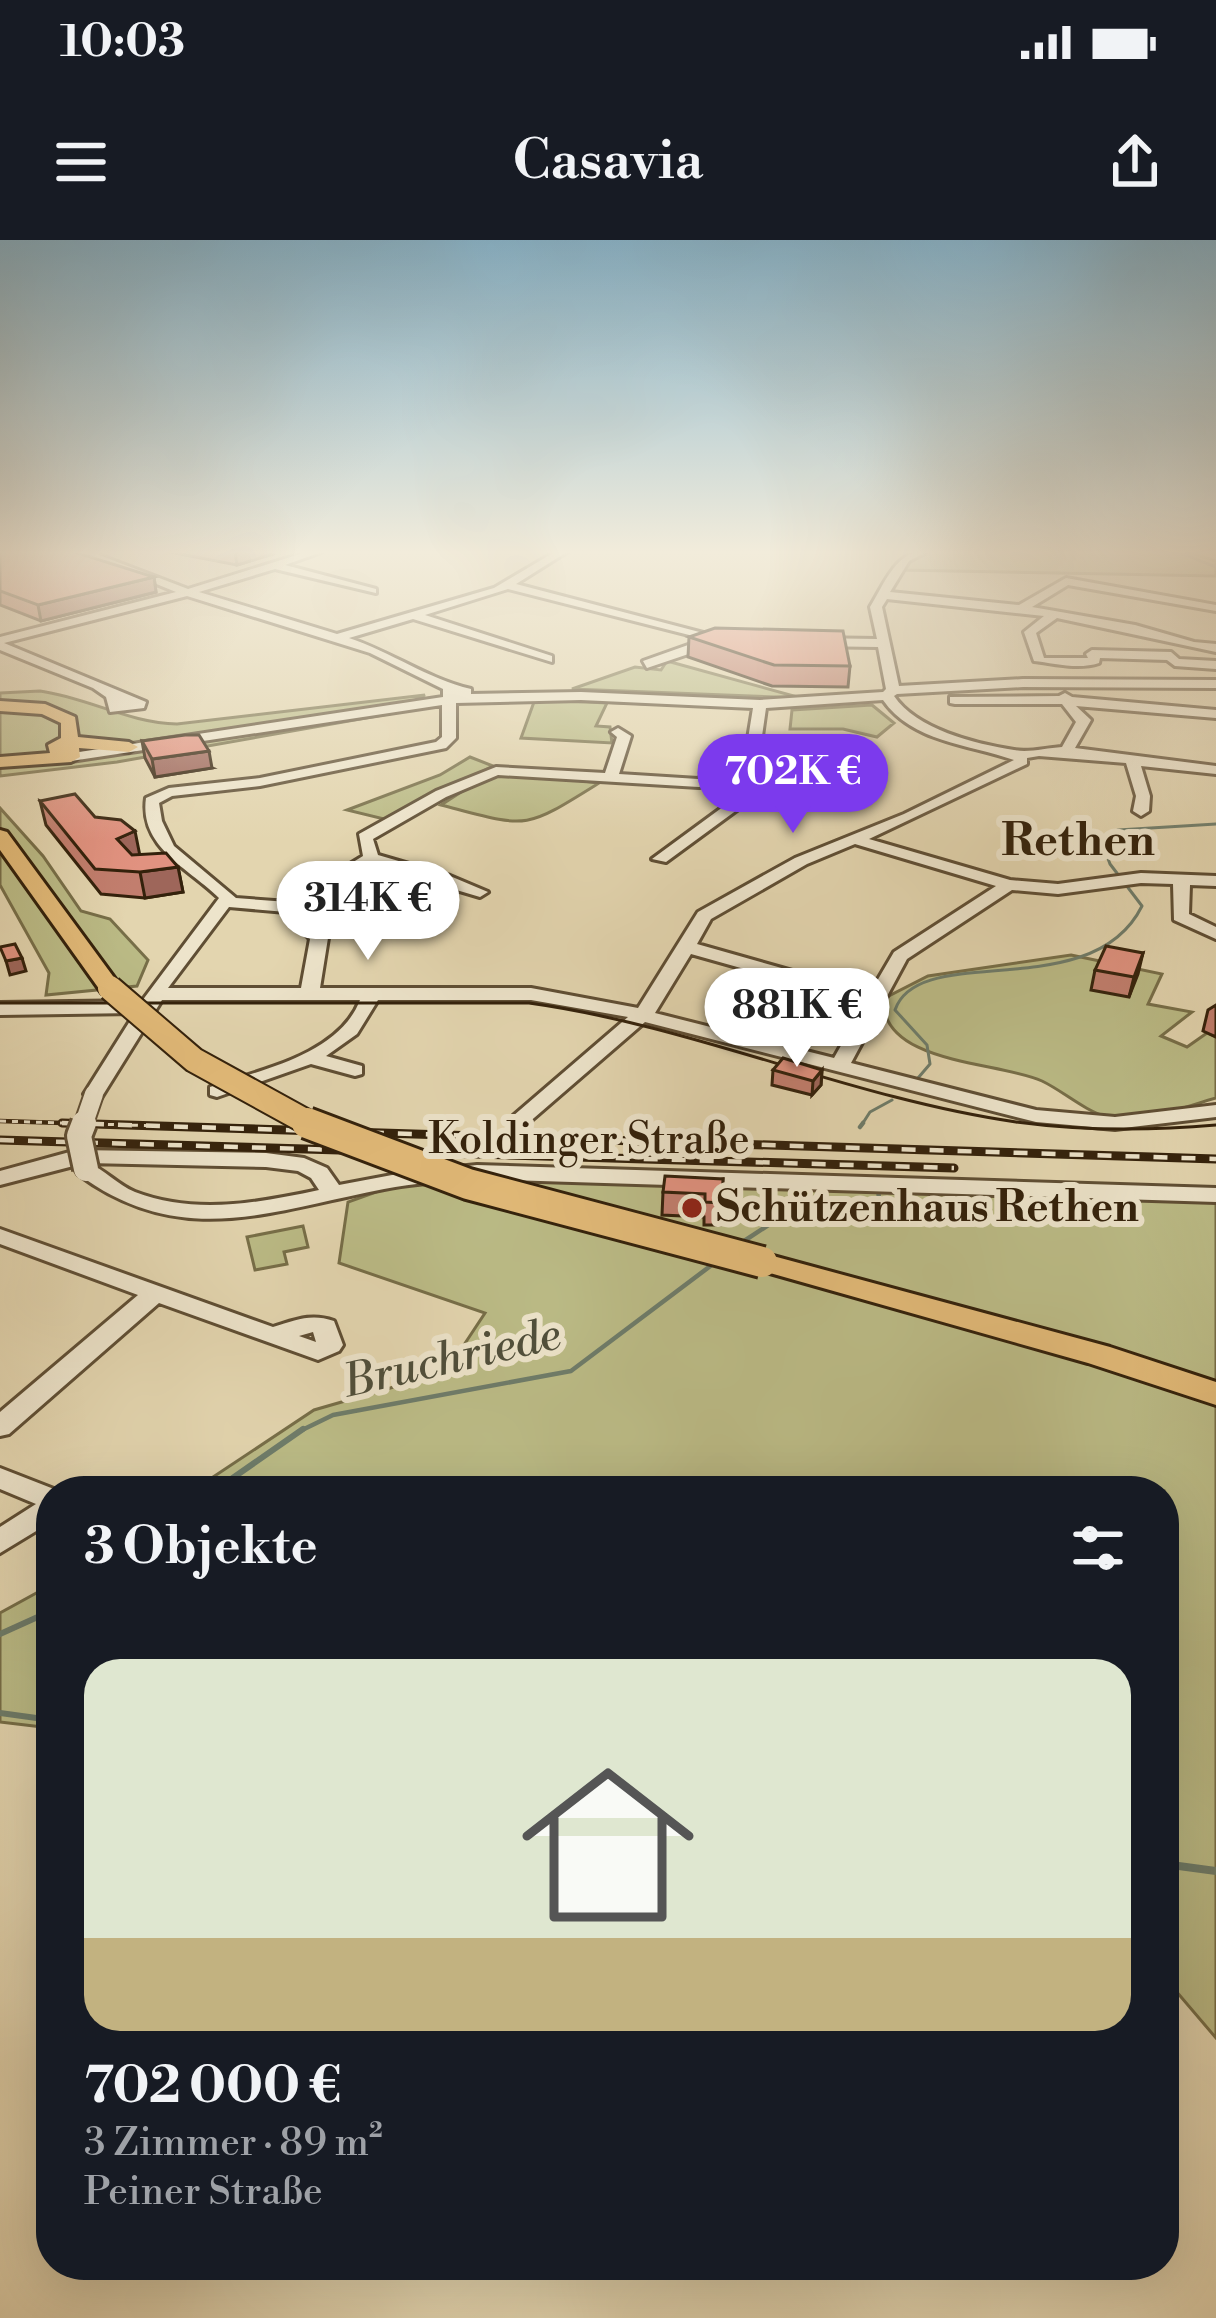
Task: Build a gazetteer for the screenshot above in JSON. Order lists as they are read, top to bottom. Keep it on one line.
{"streets":{"street":["Koldinger Straße"]},"districts":["Rethen"],"water":["Bruchriede"],"places":["Schützenhaus Rethen"],"page":{"status":"10:03","header":"Casavia","price":["702K €","314K €","881K €"],"heading":"3 Objekte","list":[{"name":"702 000 €","note":"3 Zimmer · 89 m² · Peiner Straße"}]}}
